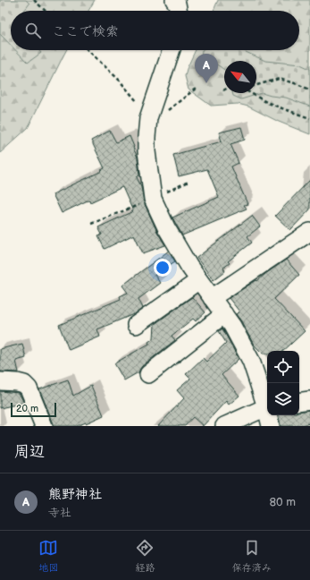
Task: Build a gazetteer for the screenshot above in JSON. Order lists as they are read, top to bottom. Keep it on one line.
{"scale_bar":"20 m","north":"top left","page":{"search":"ここで検索","pins":"A","scale":"20 m","heading":"周辺","list":[{"mark":"A","name":"熊野神社","note":"寺社","value":"80 m"}],"nav":["地図","経路","保存済み"]}}
